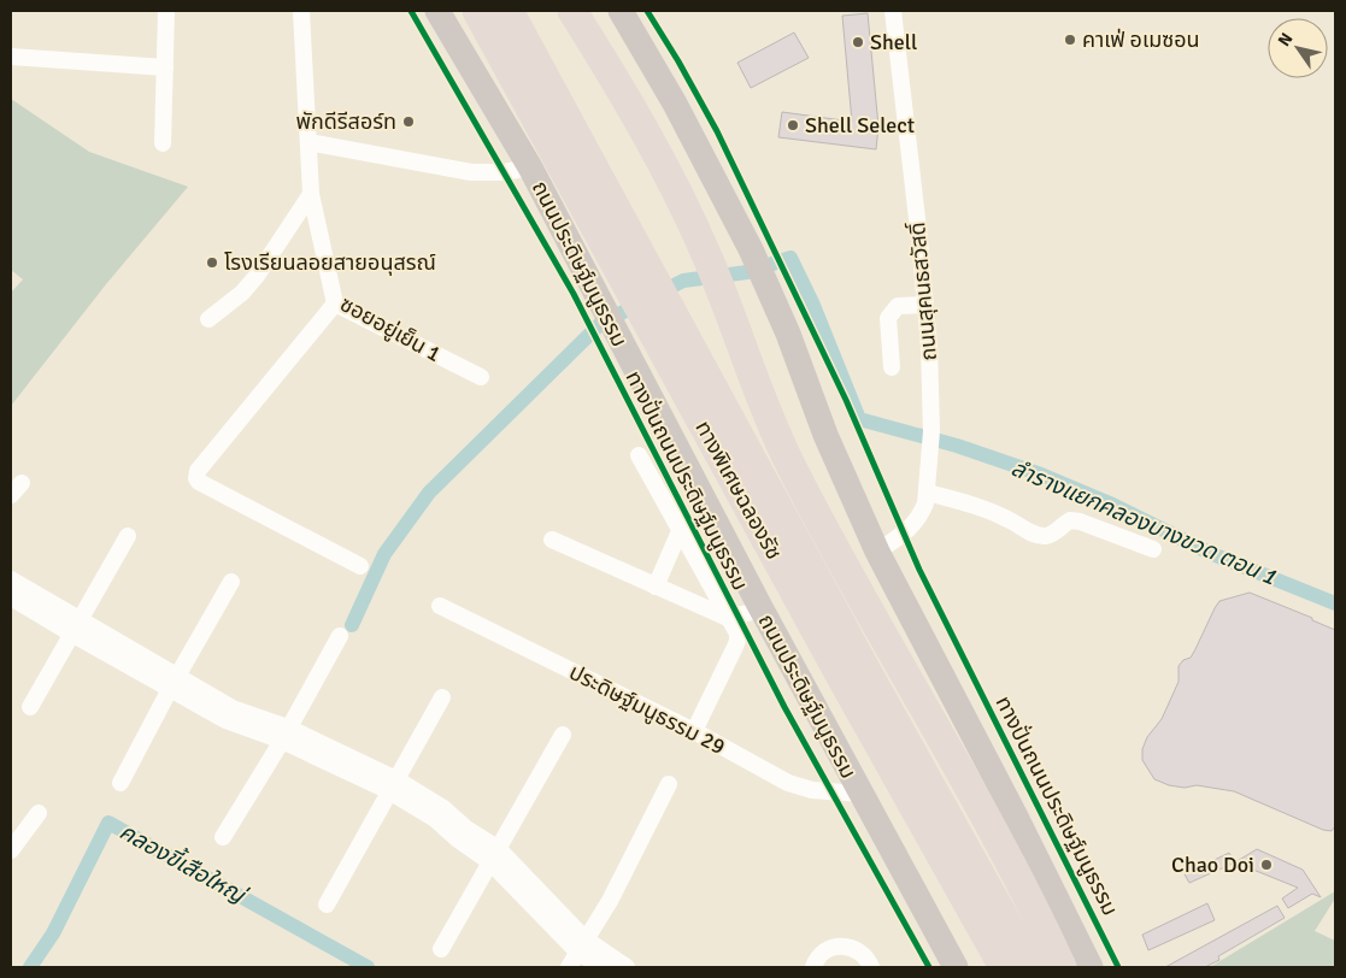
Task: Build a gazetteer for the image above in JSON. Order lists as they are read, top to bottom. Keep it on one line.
{"streets":{"highway":["ทางพิเศษฉลองรัช"],"main road":["ถนนประดิษฐ์มนูธรรม"],"street":["ถนนสุคนธสวัสดิ์","ซอยอยู่เย็น 1","ประดิษฐ์มนูธรรม 29"],"cycle path":["ทางปั่นถนนประดิษฐ์มนูธรรม"]},"crossings":[["ถนนประดิษฐ์มนูธรรม","ประดิษฐ์มนูธรรม 29"]],"water":["ลำรางแยกคลองบางขวด ตอน 1","คลองขี้เสือใหญ่"],"places":["คาเฟ่ อเมซอน","Shell","พักดีรีสอร์ท","Shell Select","โรงเรียนลอยสายอนุสรณ์","Chao Doi"],"north":"top left"}
